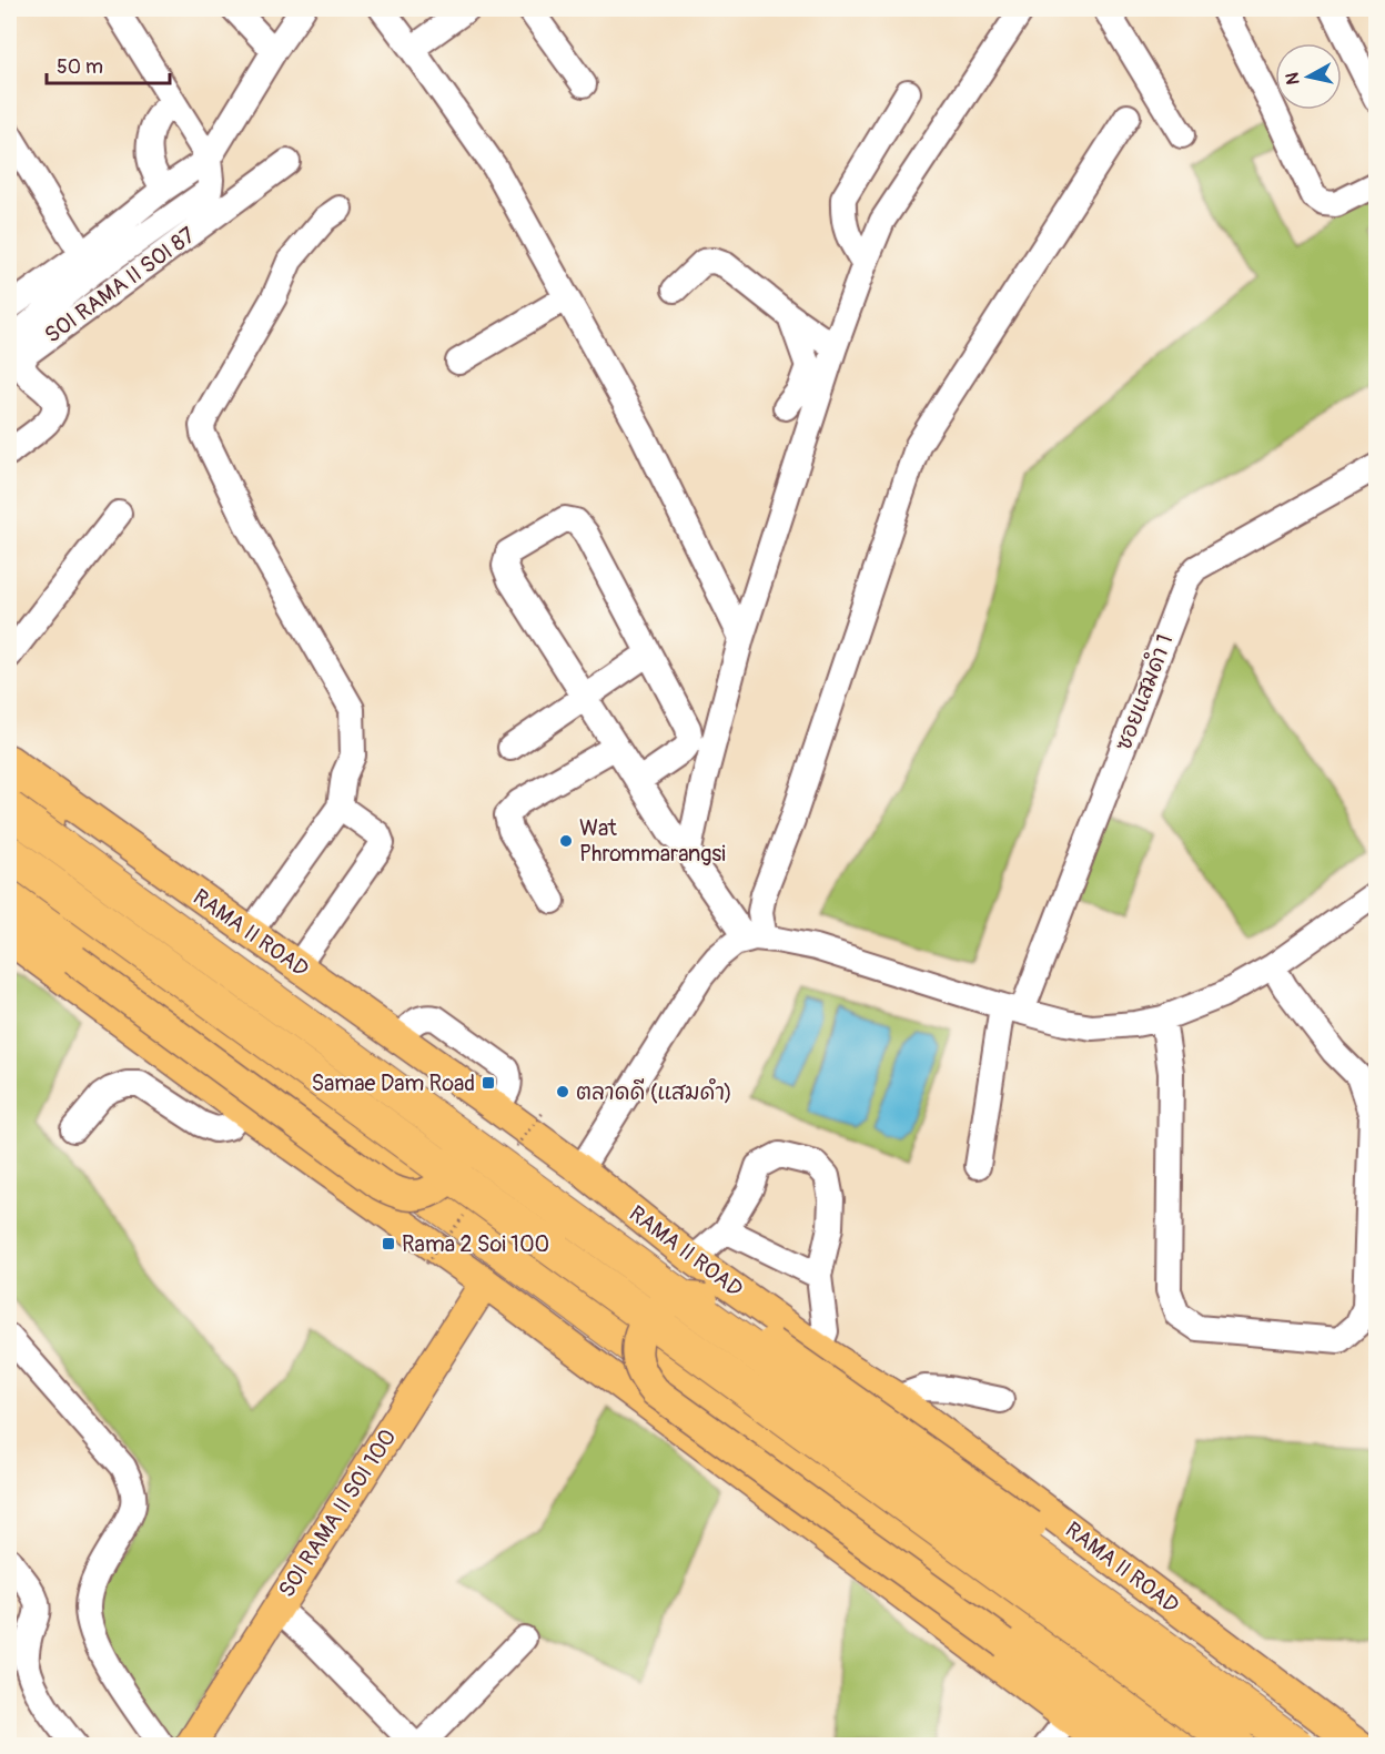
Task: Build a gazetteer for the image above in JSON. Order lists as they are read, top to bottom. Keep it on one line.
{"streets":{"highway":["RAMA II ROAD"],"main road":["SOI RAMA II SOI 100"],"street":["SOI RAMA II SOI 87","ซอยแสมดำ 1"]},"places":{"other":["Wat Phrommarangsi","ตลาดดี (แสมดำ)"],"transit":["Samae Dam Road","Rama 2 Soi 100"]},"scale_bar":"50 m","north":"left"}
